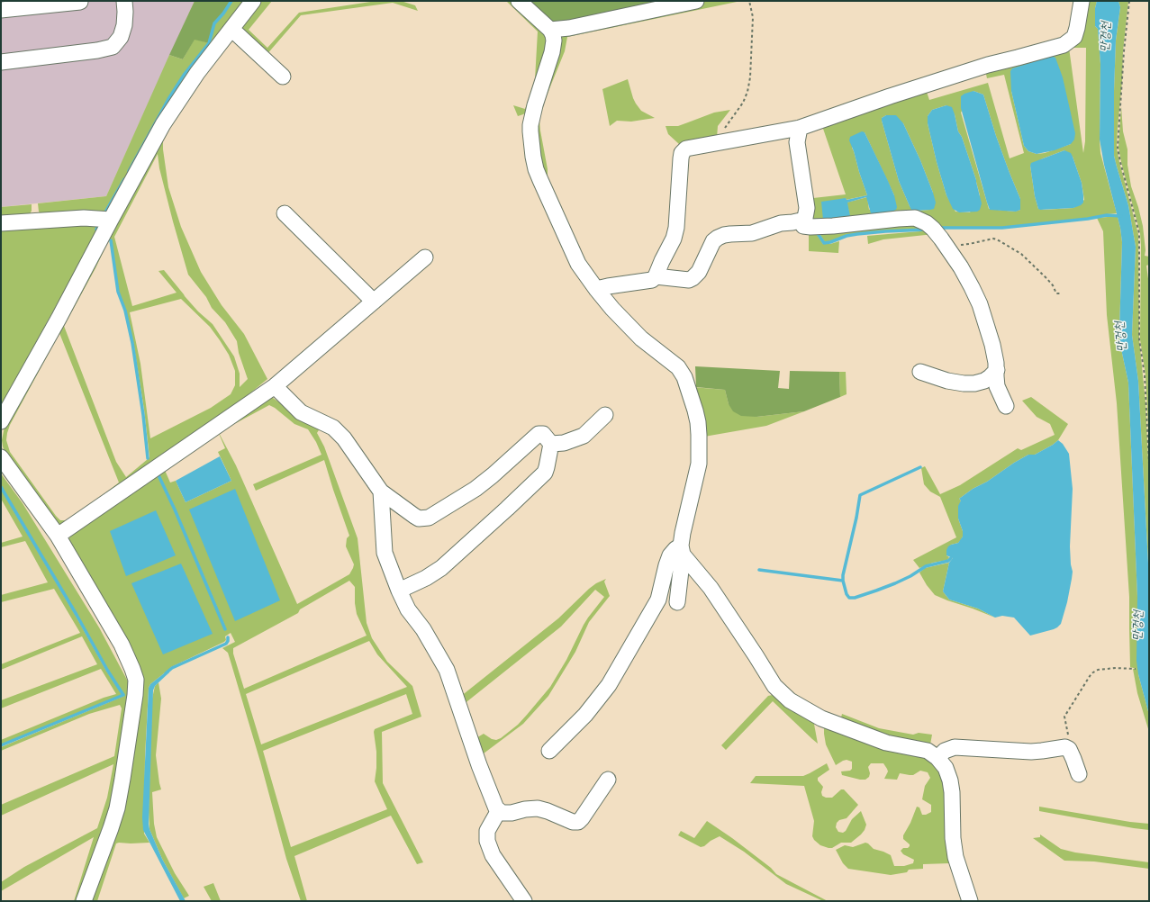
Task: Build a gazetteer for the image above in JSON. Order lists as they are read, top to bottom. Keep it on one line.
{"water":["만겅천"]}
